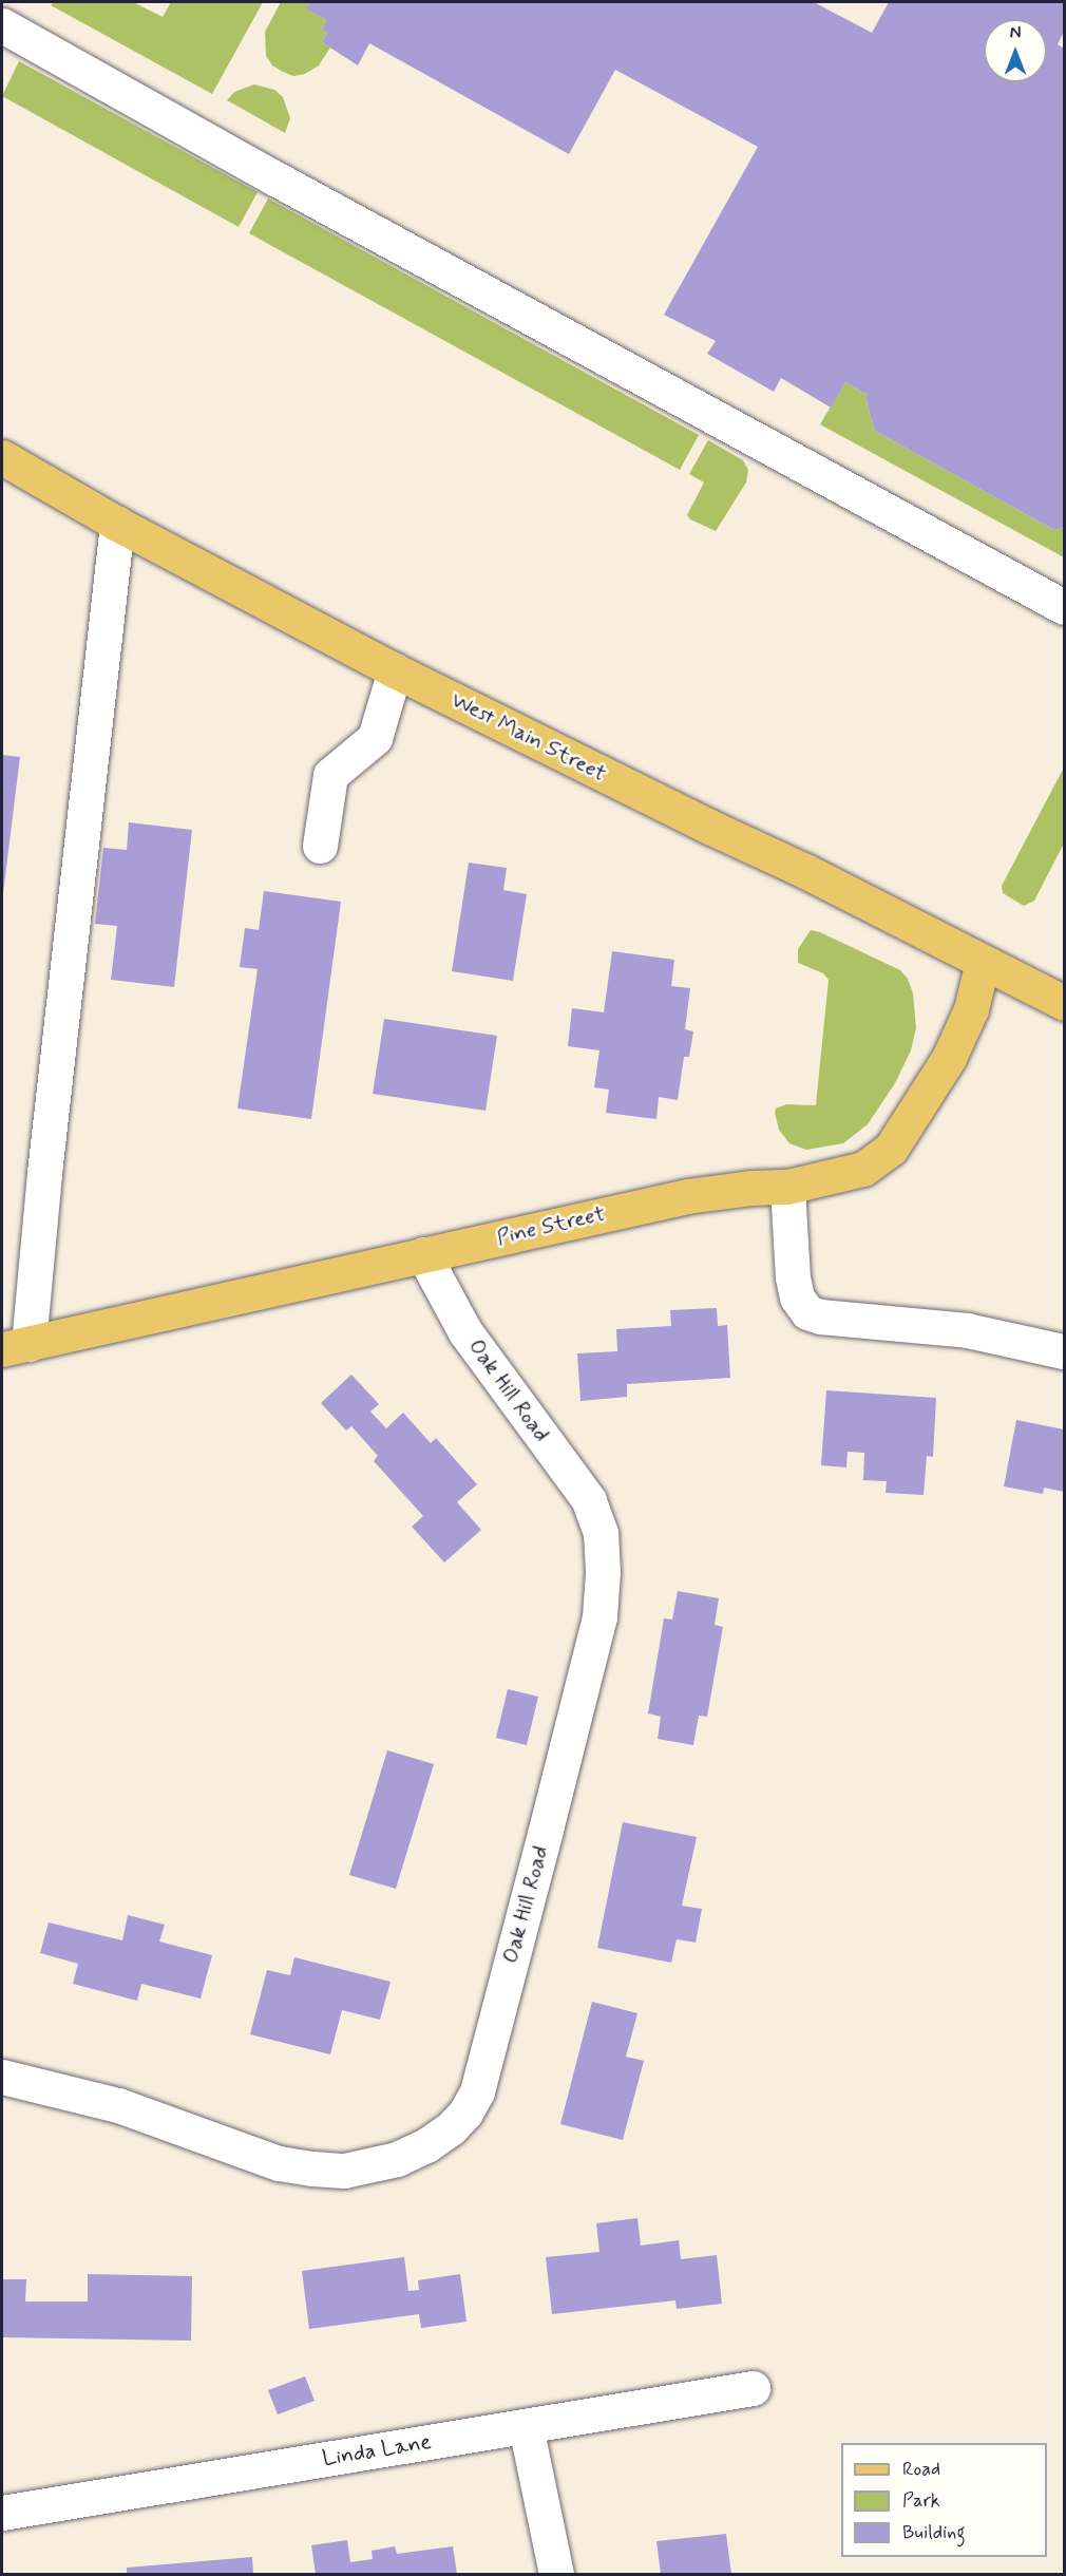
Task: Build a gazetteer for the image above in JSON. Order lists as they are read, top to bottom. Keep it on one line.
{"streets":{"main road":["West Main Street","Pine Street"],"street":["Oak Hill Road","Linda Lane"]},"crossings":[["West Main Street","Pine Street"],["Pine Street","Oak Hill Road"]],"legend":["Road","Park","Building"],"north":"top"}
